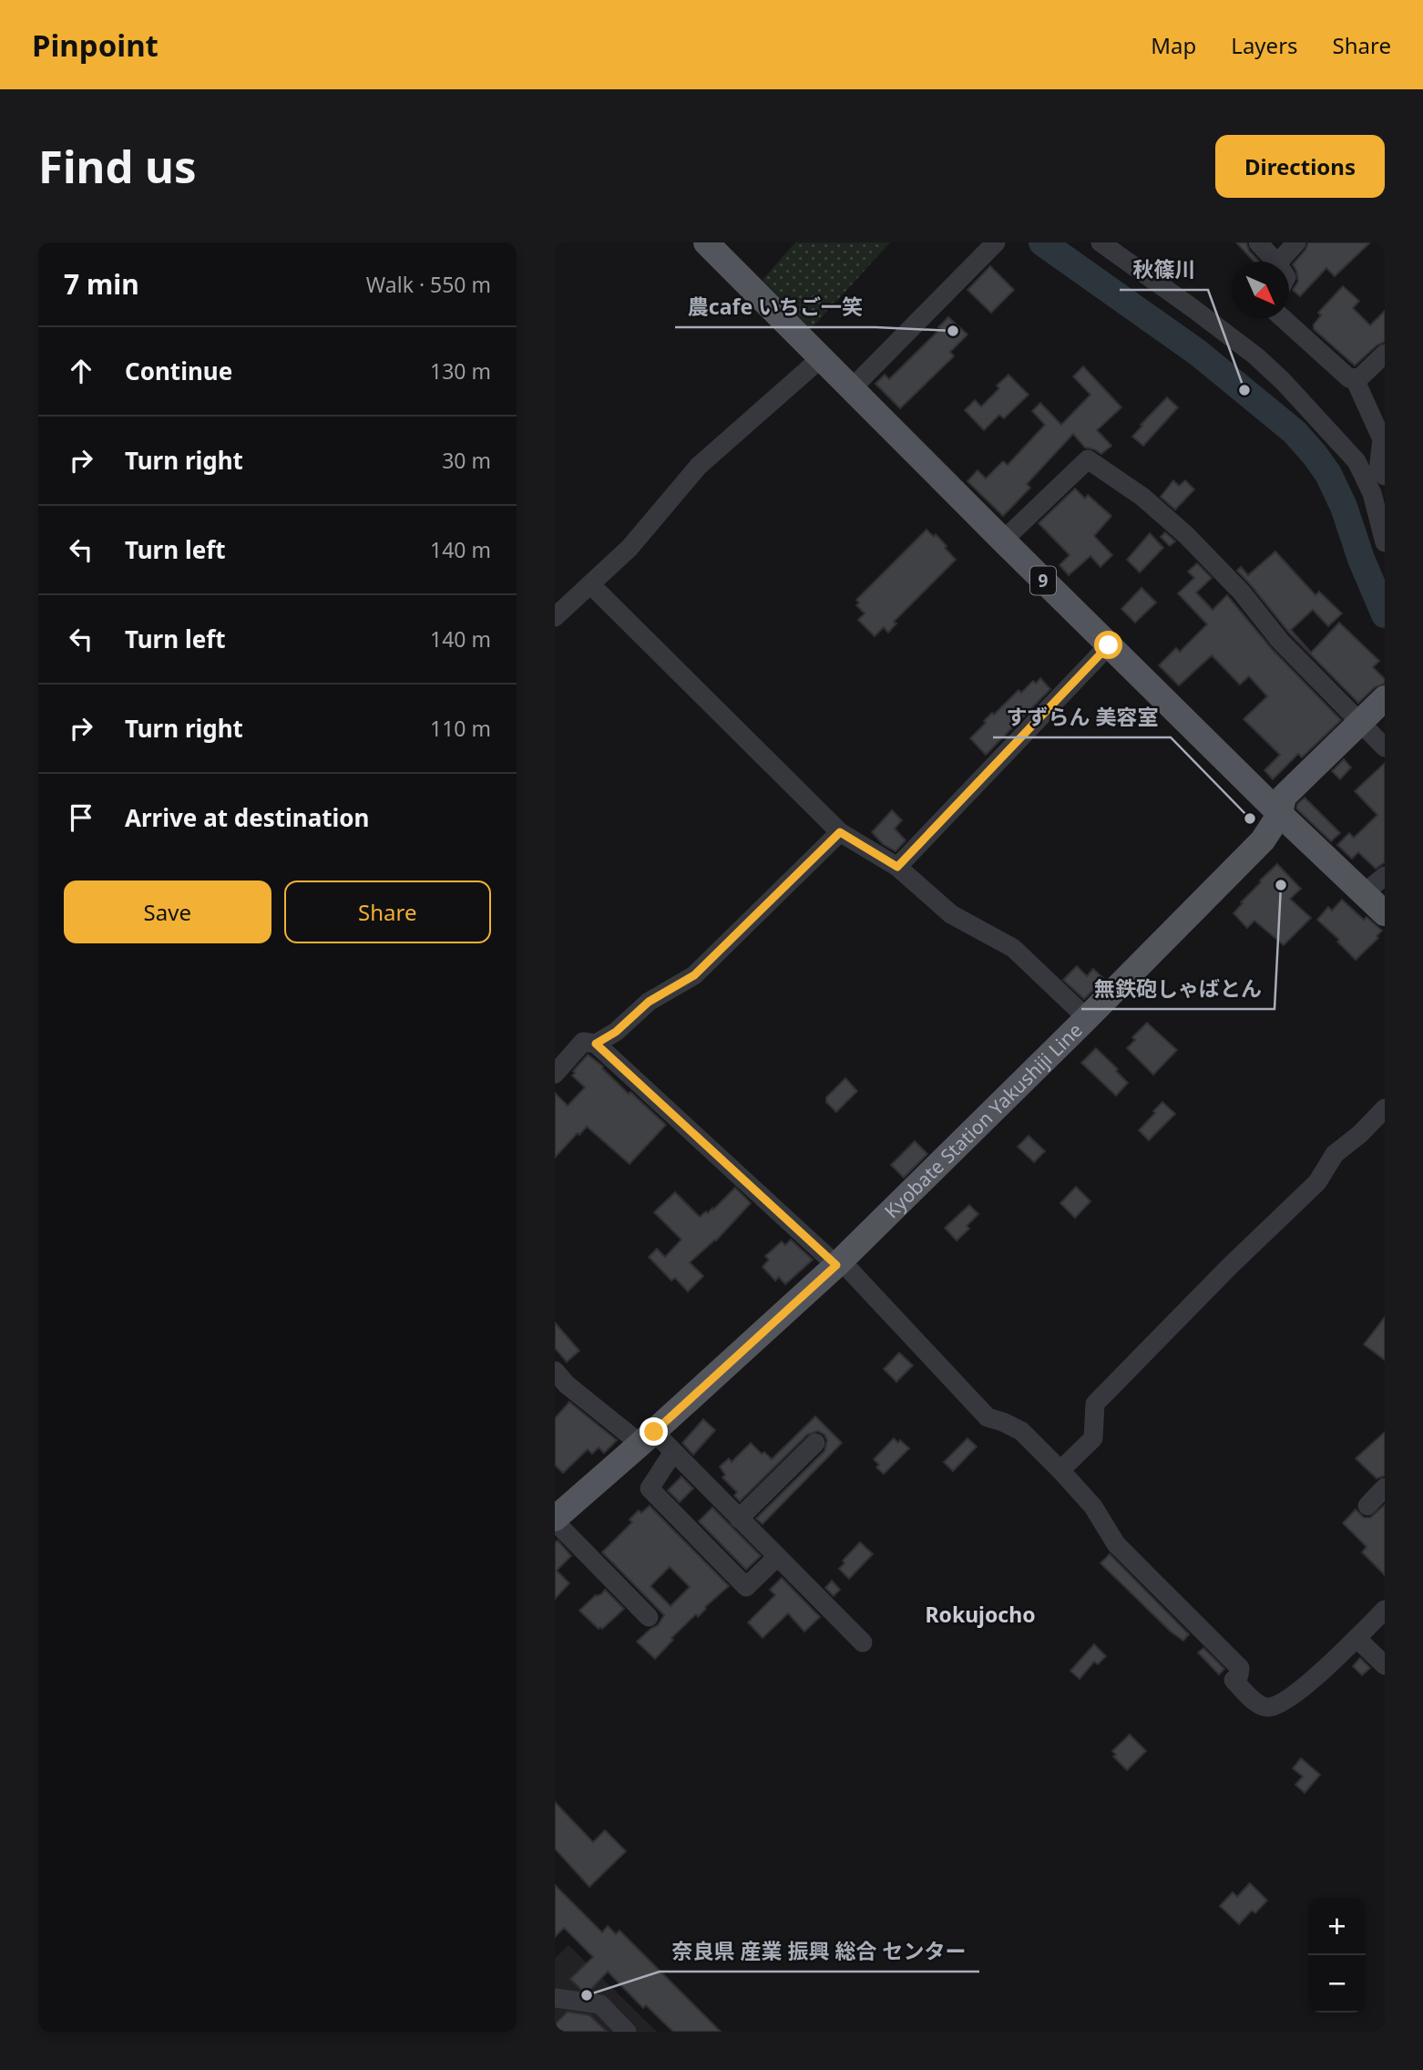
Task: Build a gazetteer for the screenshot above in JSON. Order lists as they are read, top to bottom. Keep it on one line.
{"streets":{"main road":["9","Kyobate Station Yakushiji Line"]},"crossings":[["9","Kyobate Station Yakushiji Line"]],"districts":["Rokujocho"],"places":["農cafe いちご一笑","秋篠川","すずらん 美容室","無鉄砲しゃばとん","奈良県 産業 振興 総合 センター"],"north":"bottom right","page":{"header":"Pinpoint","nav":["Map","Layers","Share"],"buttons":["Directions",["Save","Share"]],"title":"Find us","heading":["7 min","Walk · 550 m"],"list":[["Continue","130 m"],["Turn right","30 m"],["Turn left","140 m"],["Turn left","140 m"],["Turn right","110 m"],"Arrive at destination"],"map_buttons":["+","−"]}}
